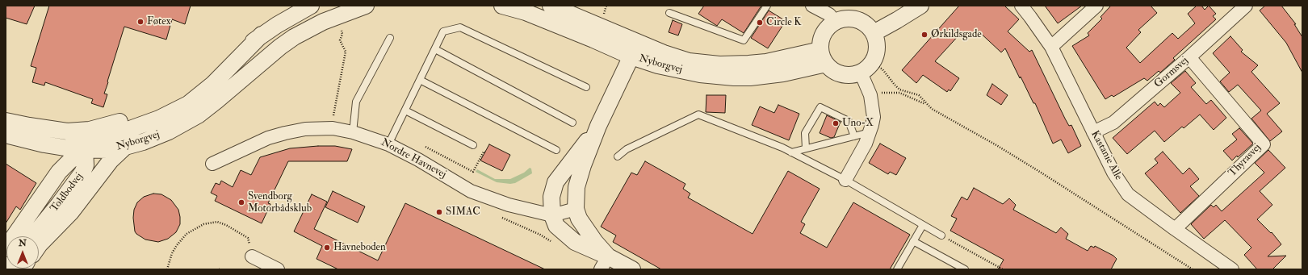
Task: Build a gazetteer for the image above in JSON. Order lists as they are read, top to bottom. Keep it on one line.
{"streets":{"street":["Nyborgvej","Gormsvej","Kastanie Alle","Nordre Havnevej","Thyrasvej","Toldbodvej"]},"crossings":[["Nyborgvej","Toldbodvej"],["Gormsvej","Kastanie Alle"],["Gormsvej","Thyrasvej"],["Kastanie Alle","Thyrasvej"]],"places":["Føtex","Circle K","Ørkildsgade","Uno-X","Svendborg Motorbådsklub","SIMAC","Havneboden"],"north":"top"}
